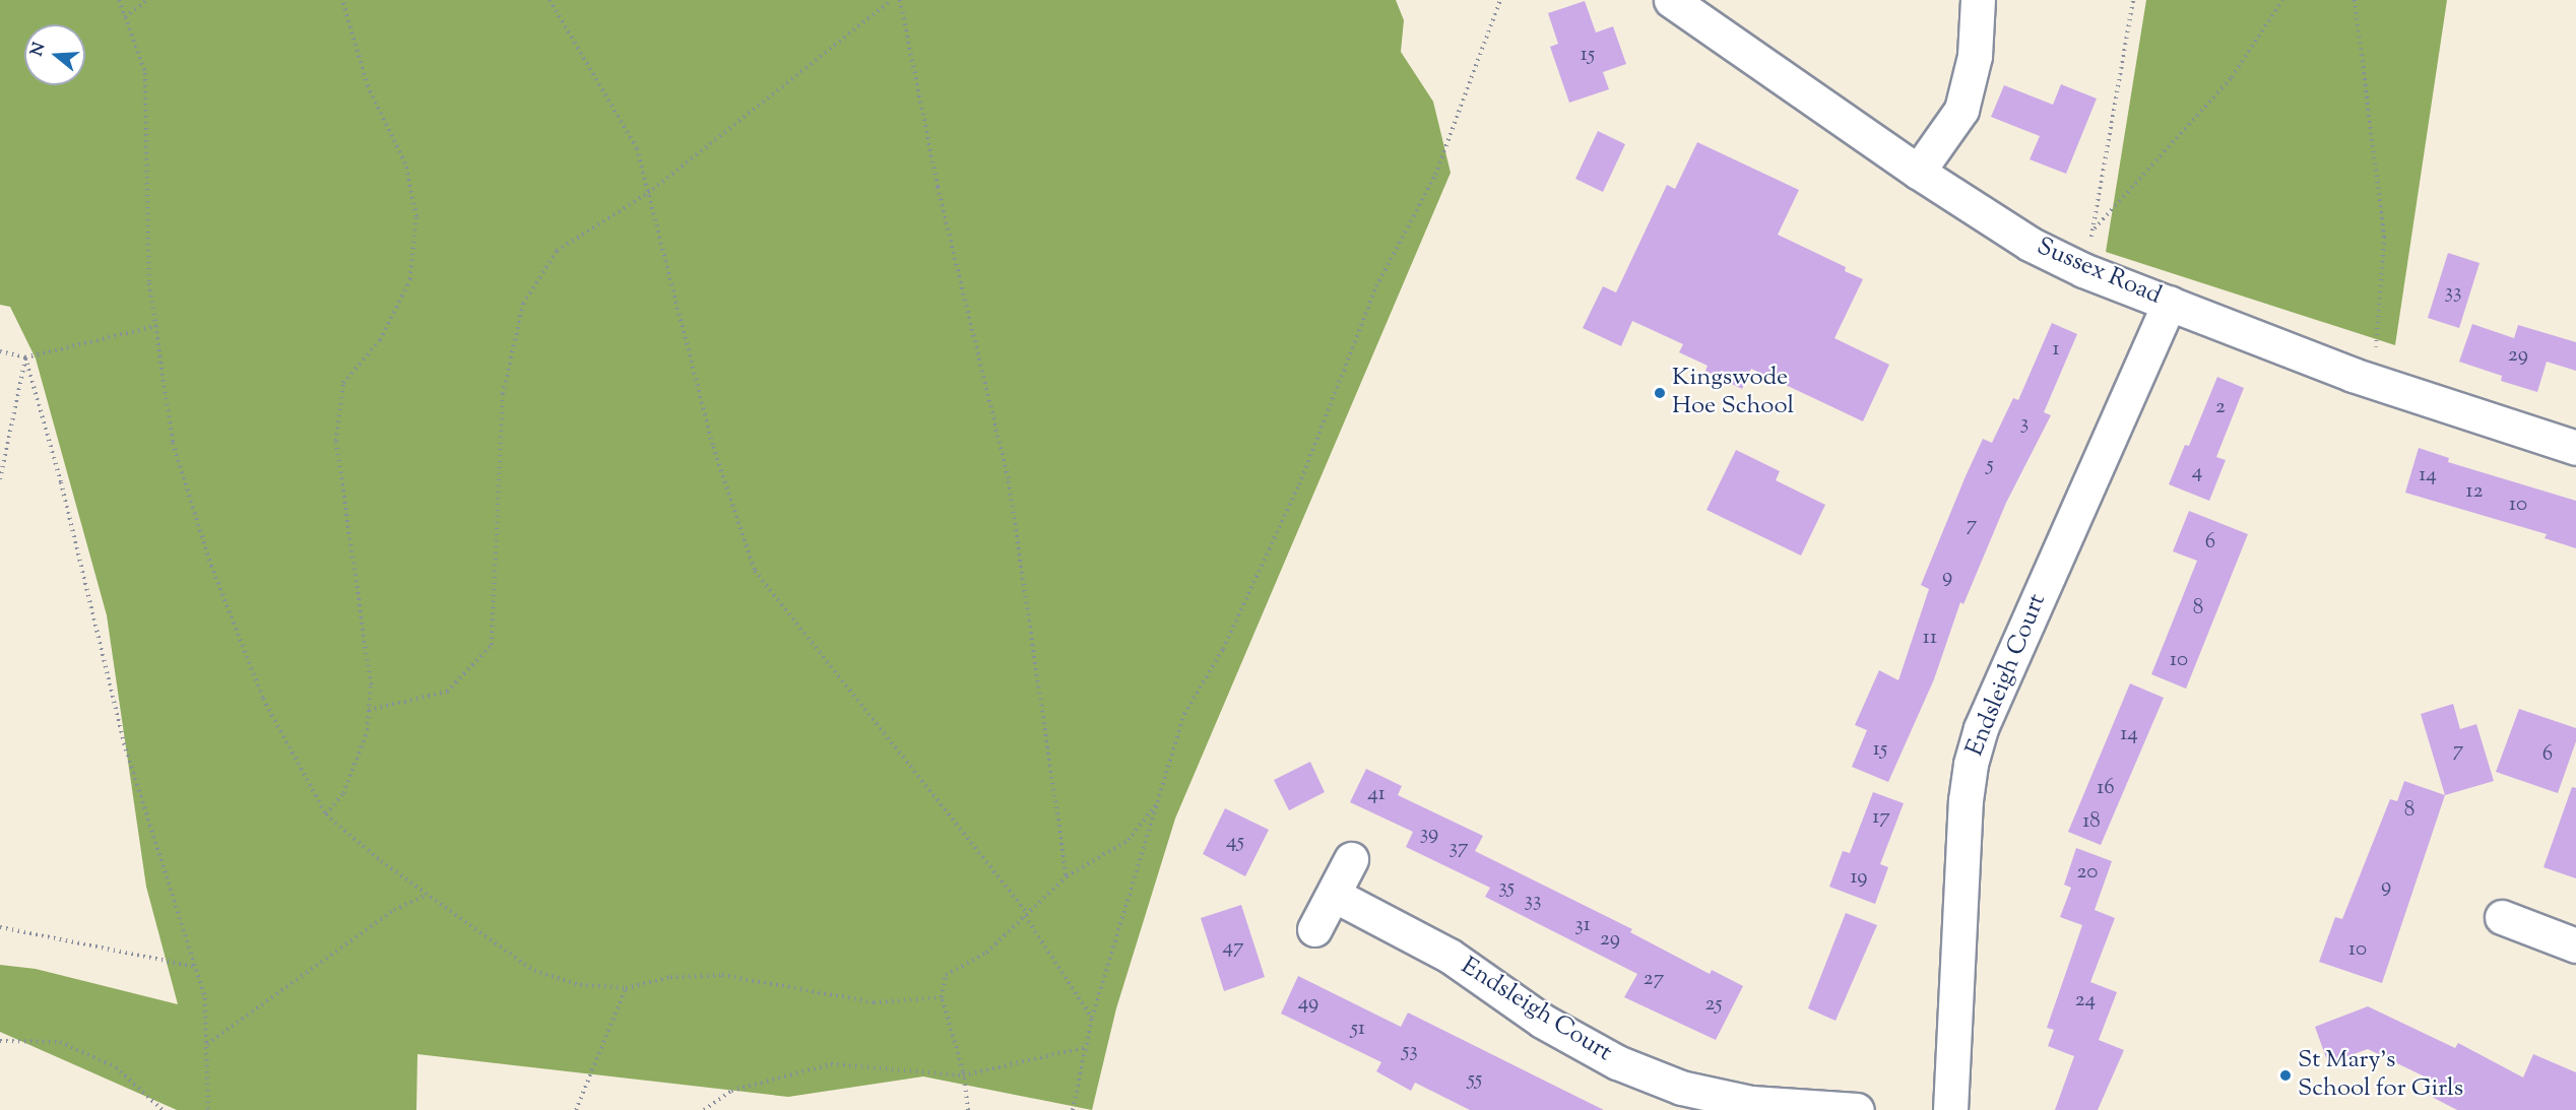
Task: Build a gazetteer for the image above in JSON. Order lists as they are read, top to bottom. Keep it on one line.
{"streets":{"street":["Sussex Road","Endsleigh Court"]},"crossings":[["Sussex Road","Endsleigh Court"]],"places":["Kingswode Hoe School","St Mary's School for Girls"],"house_numbers":["15","33","1","29","2","3","5","4","14","12","10","7","6","9","8","11","10","14","15","7","6","16","41","8","17","18","39","45","37","20","19","9","35","33","31","29","47","10","27","24","49","25","51","53","55"],"north":"left"}
